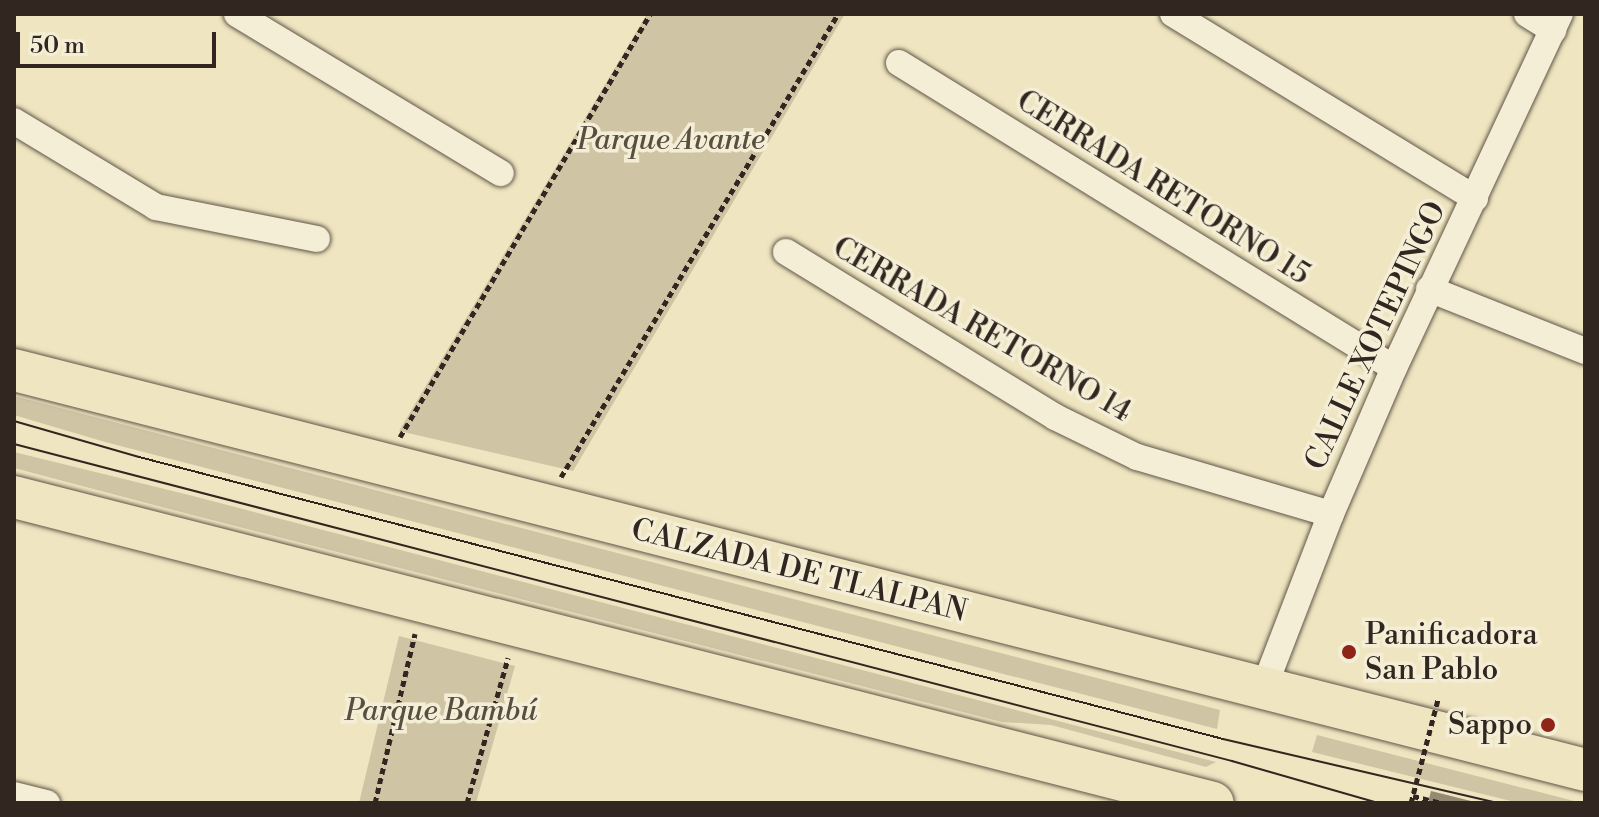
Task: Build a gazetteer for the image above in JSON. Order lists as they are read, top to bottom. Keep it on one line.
{"streets":{"highway":["CALZADA DE TLALPAN"],"street":["CERRADA RETORNO 15","CERRADA RETORNO 14","CALLE XOTEPINGO"]},"crossings":[["CERRADA RETORNO 15","CALLE XOTEPINGO"],["CERRADA RETORNO 14","CALLE XOTEPINGO"],["CALLE XOTEPINGO","CALZADA DE TLALPAN"]],"parks":["Parque Avante","Parque Bambú"],"places":["Panificadora San Pablo","Sappo"],"scale_bar":"50 m"}
